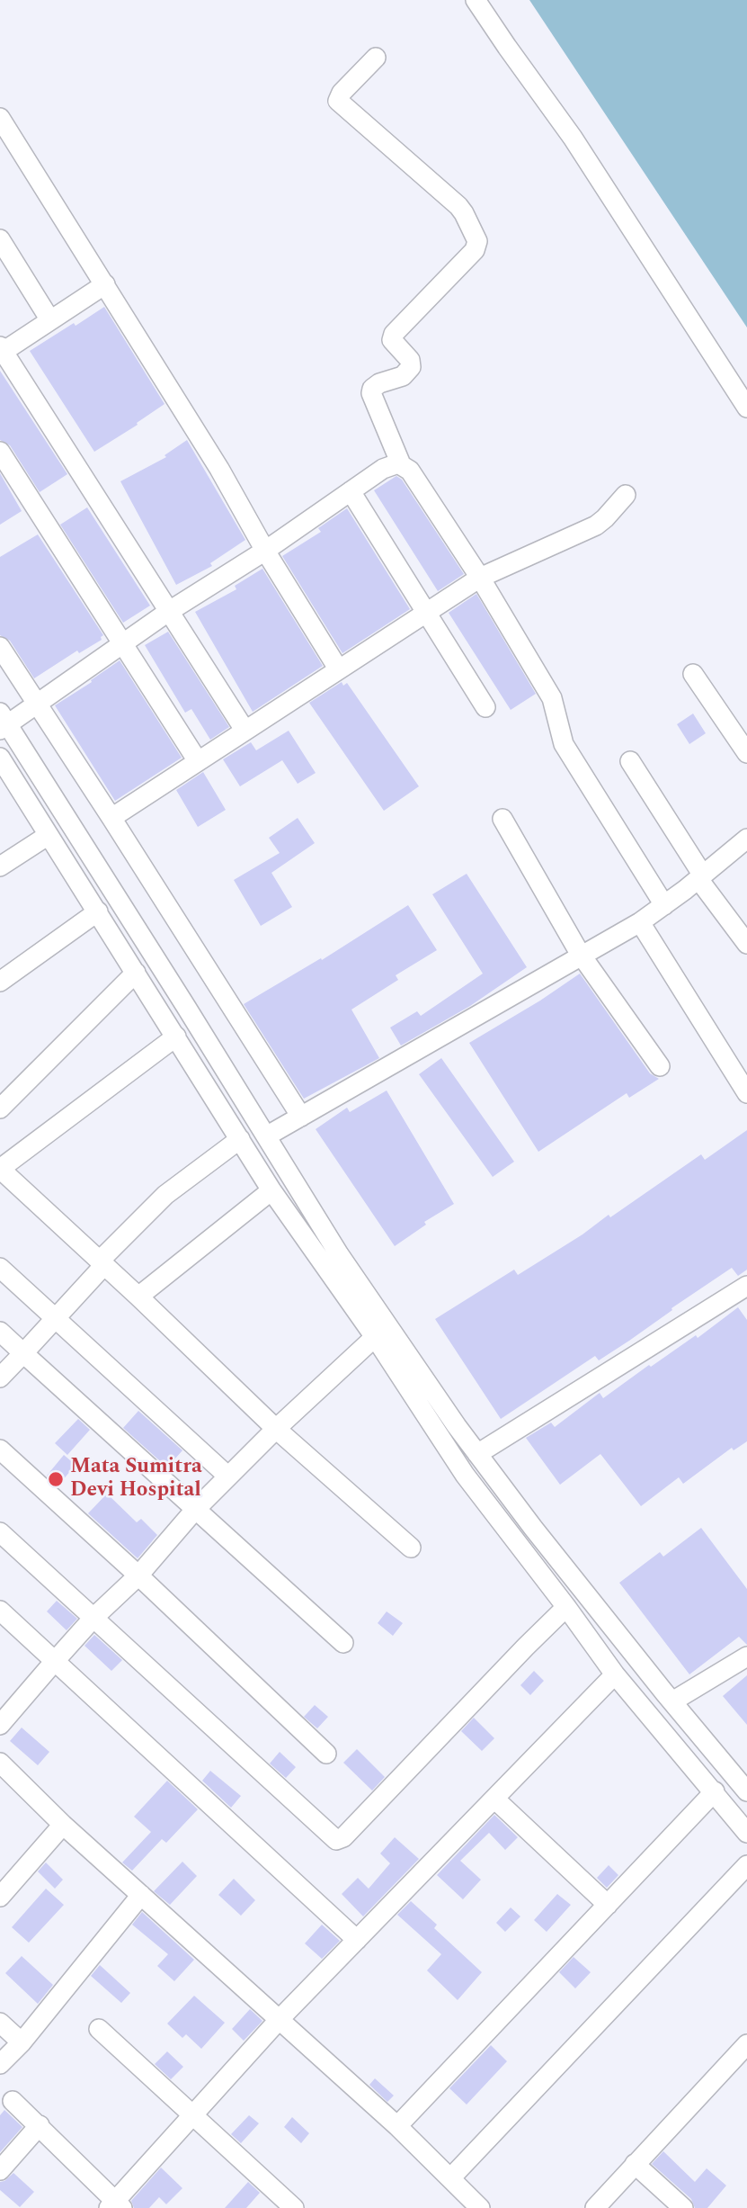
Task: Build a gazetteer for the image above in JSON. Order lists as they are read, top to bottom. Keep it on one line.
{"places":["Mata Sumitra Devi Hospital"]}
